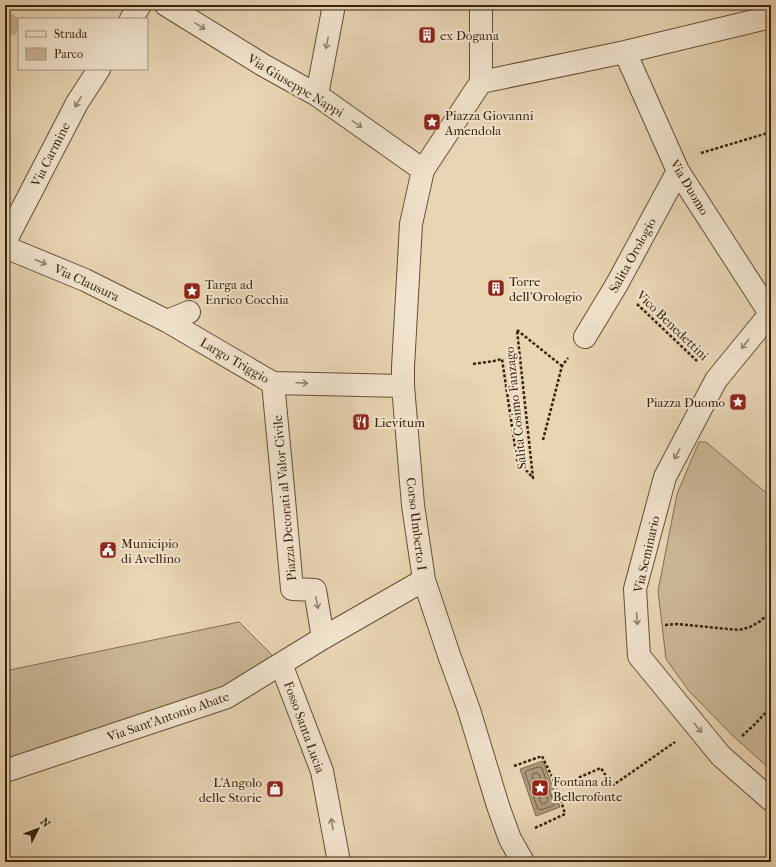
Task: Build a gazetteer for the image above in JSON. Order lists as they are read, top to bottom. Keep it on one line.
{"streets":{"street":["Via Giuseppe Nappi","Via Carmine","Via Duomo","Salita Orologio","Via Clausura","Largo Triggio","Piazza Decorati al Valor Civile","Corso Umberto I","Via Seminario","Via Sant'Antonio Abate","Fosso Santa Lucia"],"path":["Vico Benedettini","Salita Cosimo Fanzago"]},"crossings":[["Via Giuseppe Nappi","Corso Umberto I"],["Via Duomo","Salita Orologio"],["Via Duomo","Via Seminario"],["Salita Orologio","Vico Benedettini"],["Via Clausura","Largo Triggio"],["Vico Benedettini","Via Seminario"],["Largo Triggio","Piazza Decorati al Valor Civile"],["Largo Triggio","Corso Umberto I"],["Piazza Decorati al Valor Civile","Via Sant'Antonio Abate"],["Corso Umberto I","Via Sant'Antonio Abate"],["Via Sant'Antonio Abate","Fosso Santa Lucia"]],"one_way":["Via Giuseppe Nappi","Via Carmine","Via Clausura","Largo Triggio","Piazza Decorati al Valor Civile","Via Seminario","Fosso Santa Lucia"],"places":{"building":["ex Dogana","Torre dell'Orologio"],"place":["Piazza Giovanni Amendola","Targa ad Enrico Cocchia","Piazza Duomo","Fontana di Bellerofonte"],"restaurant":["Lievitum"],"public building":["Municipio di Avellino"],"shop":["L'Angolo delle Storie"]},"legend":["Strada","Parco"],"north":"top right"}
